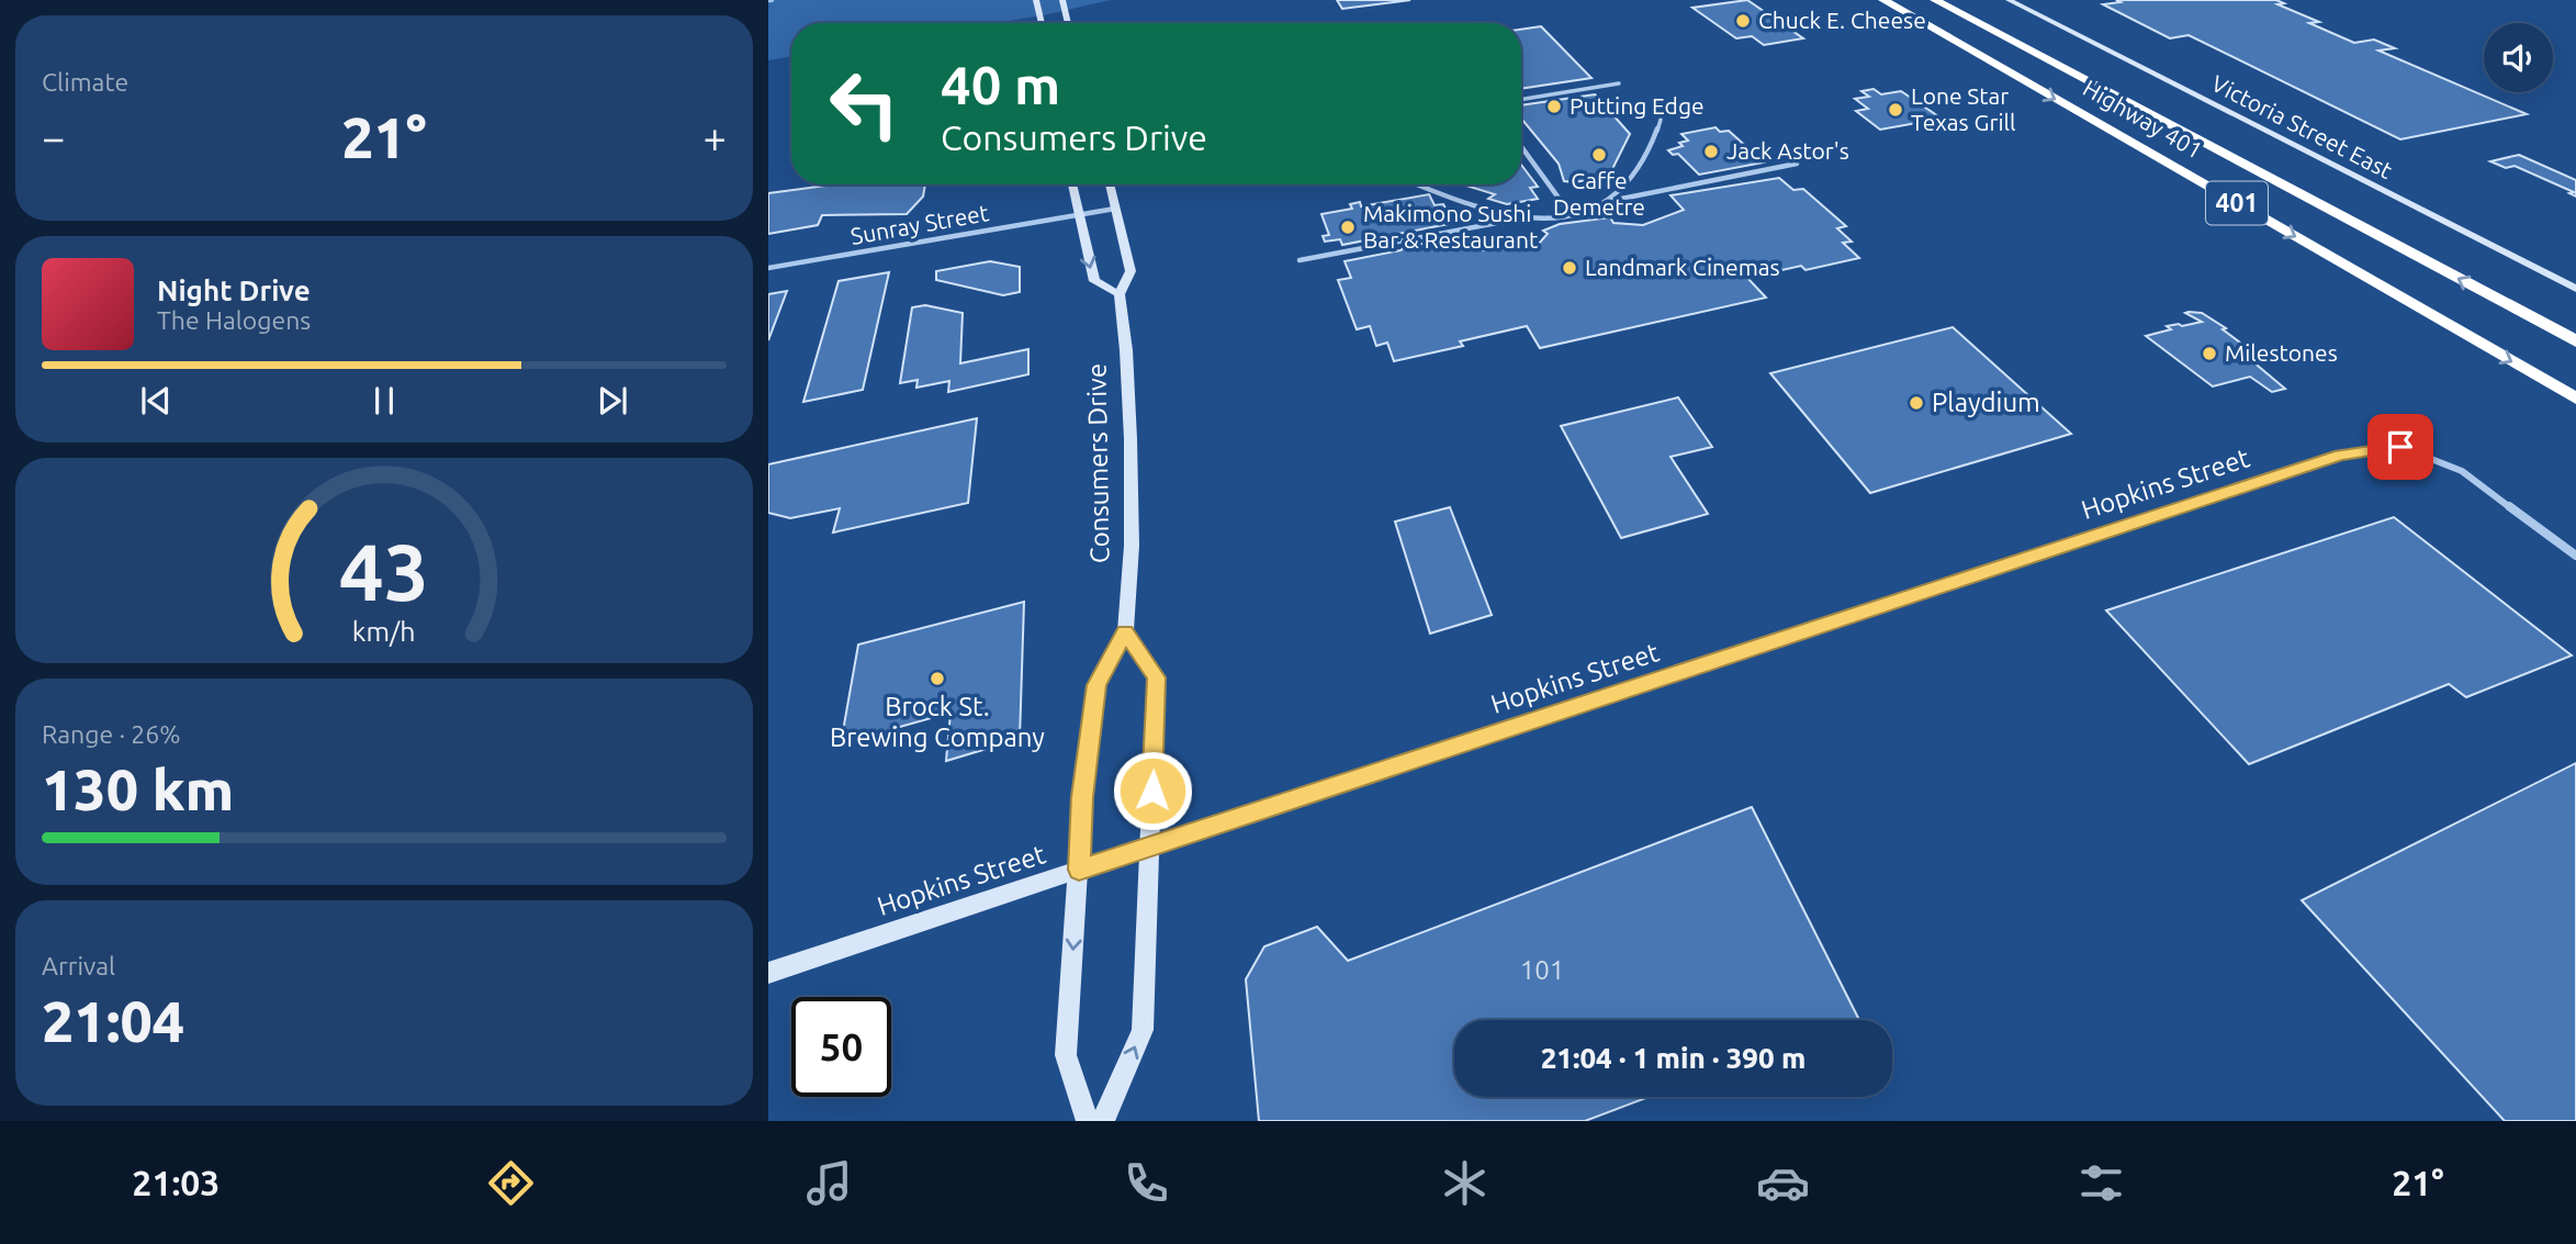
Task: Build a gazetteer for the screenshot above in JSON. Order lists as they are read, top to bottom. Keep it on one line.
{"streets":{"highway":["Highway 401","401"],"main road":["Victoria Street East","Consumers Drive","Hopkins Street"],"street":["Sunray Street"]},"crossings":[["Sunray Street","Consumers Drive"],["Consumers Drive","Hopkins Street"]],"places":["Chuck E. Cheese","Putting Edge","Lone Star Texas Grill","Jack Astor's","Caffe Demetre","Makimono Sushi Bar & Restaurant","Landmark Cinemas","Milestones","Playdium","Brock St. Brewing Company"],"house_numbers":["101"],"page":{"tile":["Climate",["Range · 26%","130 km"],["Arrival","21:04"]],"turn":["40 m","Consumers Drive"],"heat":["−","21°","+"],"song":["Night Drive","The Halogens"],"limit":"50","trip":"21:04 · 1 min · 390 m","tabs":["21:03","21°"],"gauge":["43","km/h"]}}
